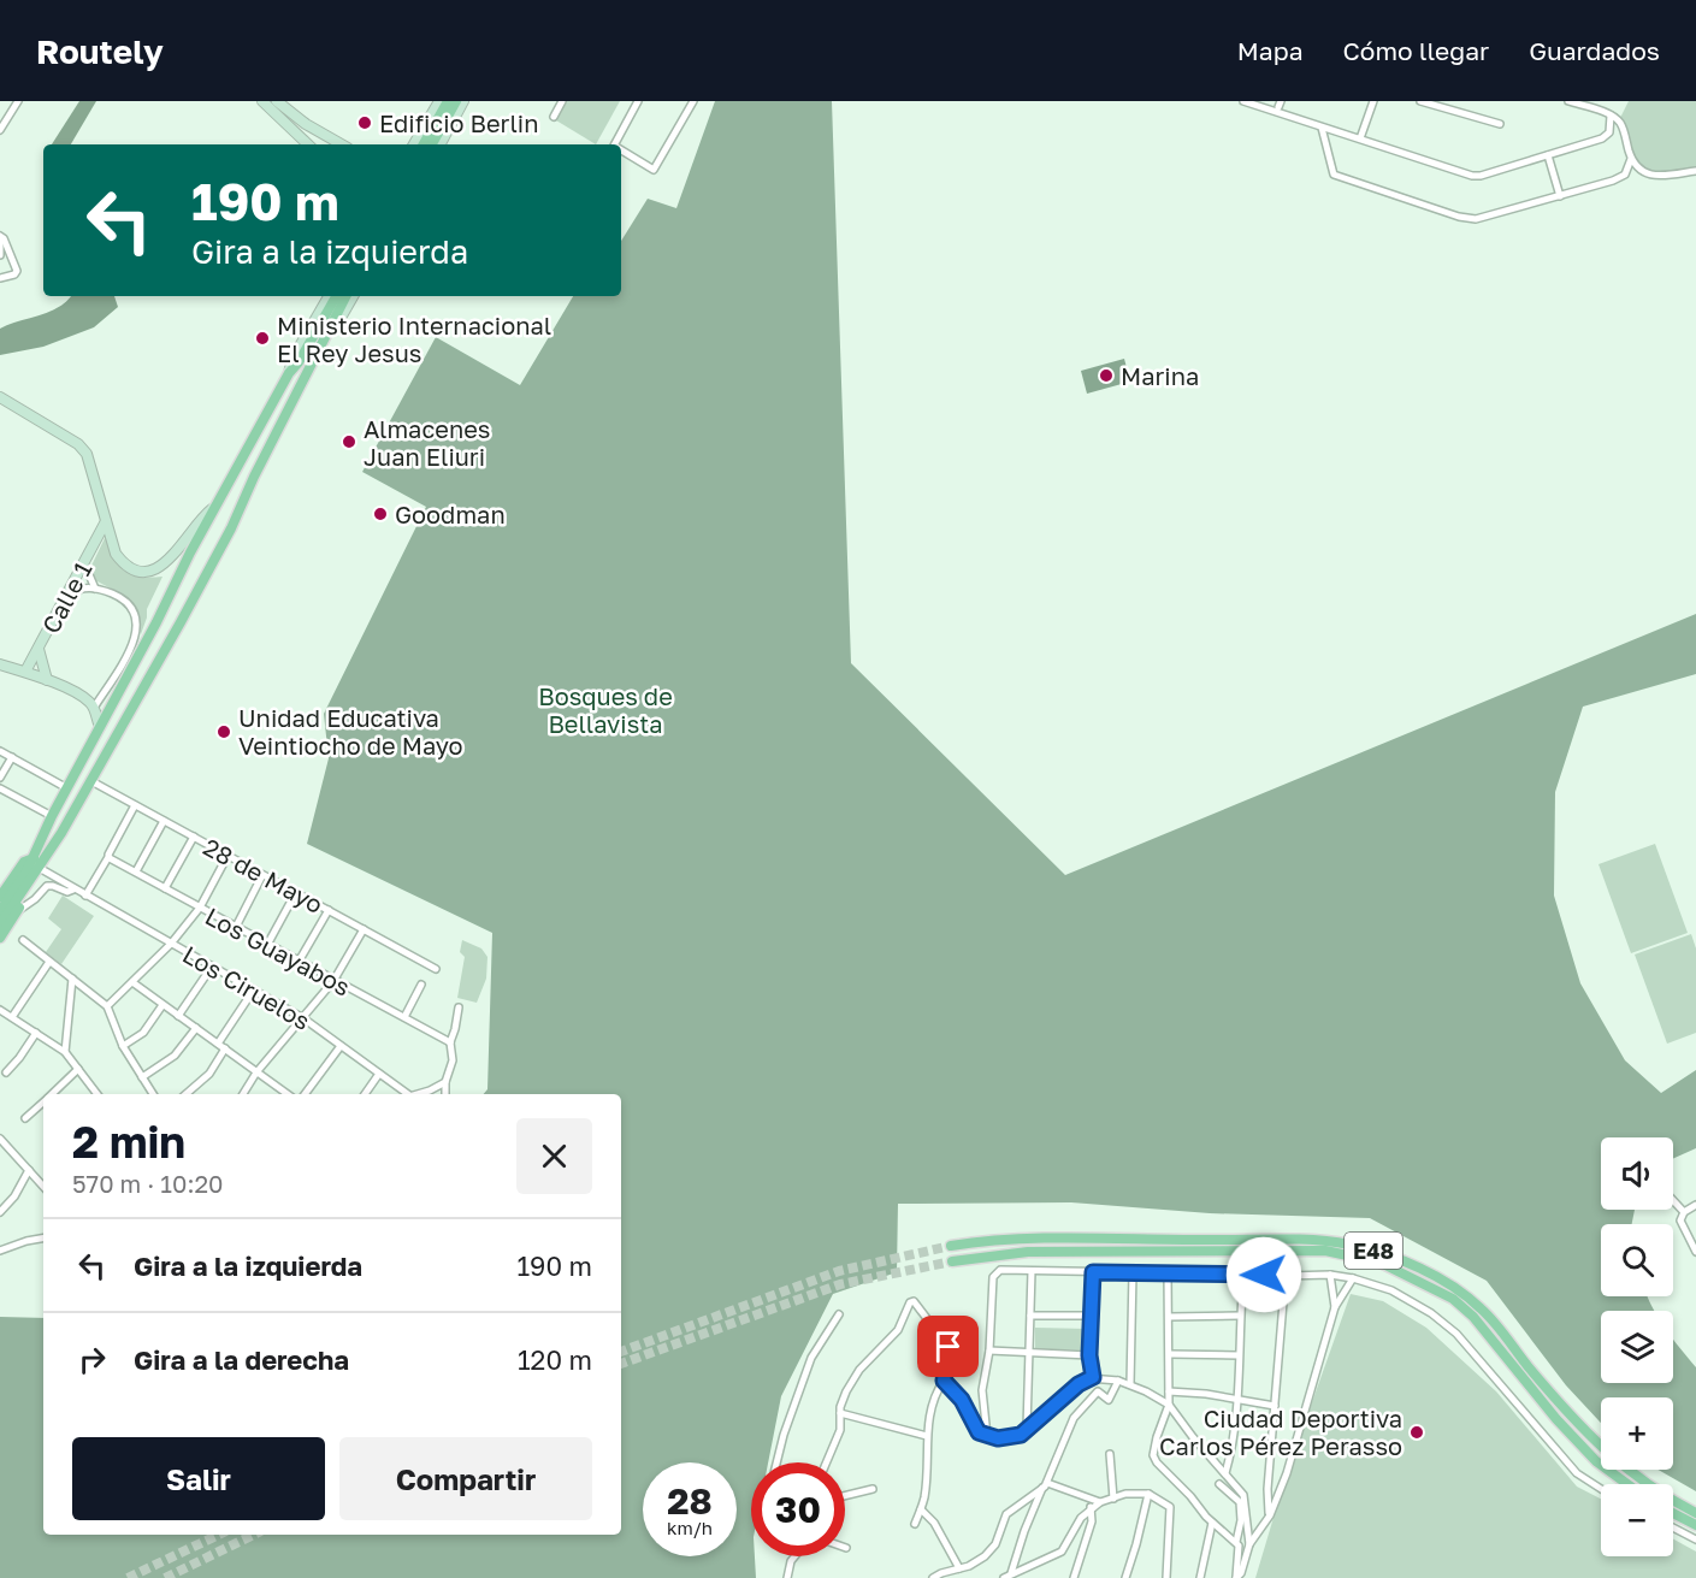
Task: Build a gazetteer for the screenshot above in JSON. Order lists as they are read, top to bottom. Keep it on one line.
{"streets":{"main road":["E48"],"street":["Calle 1","28 de Mayo","Los Guayabos","Los Ciruelos"]},"parks":["Bosques de Bellavista"],"places":["Edificio Berlin","Ministerio Internacional El Rey Jesus","Marina","Almacenes Juan Eliuri","Goodman","Unidad Educativa Veintiocho de Mayo","Ciudad Deportiva Carlos Pérez Perasso"],"page":{"header":"Routely","nav":["Mapa","Cómo llegar","Guardados"],"turn":["190 m","Gira a la izquierda"],"heading":["2 min","570 m · 10:20"],"map_buttons":["+","−"],"list":[{"name":"Gira a la izquierda","value":"190 m"},{"name":"Gira a la derecha","value":"120 m"}],"buttons":["Salir","Compartir"],"speed":"28 km/h","limit":"30"}}
